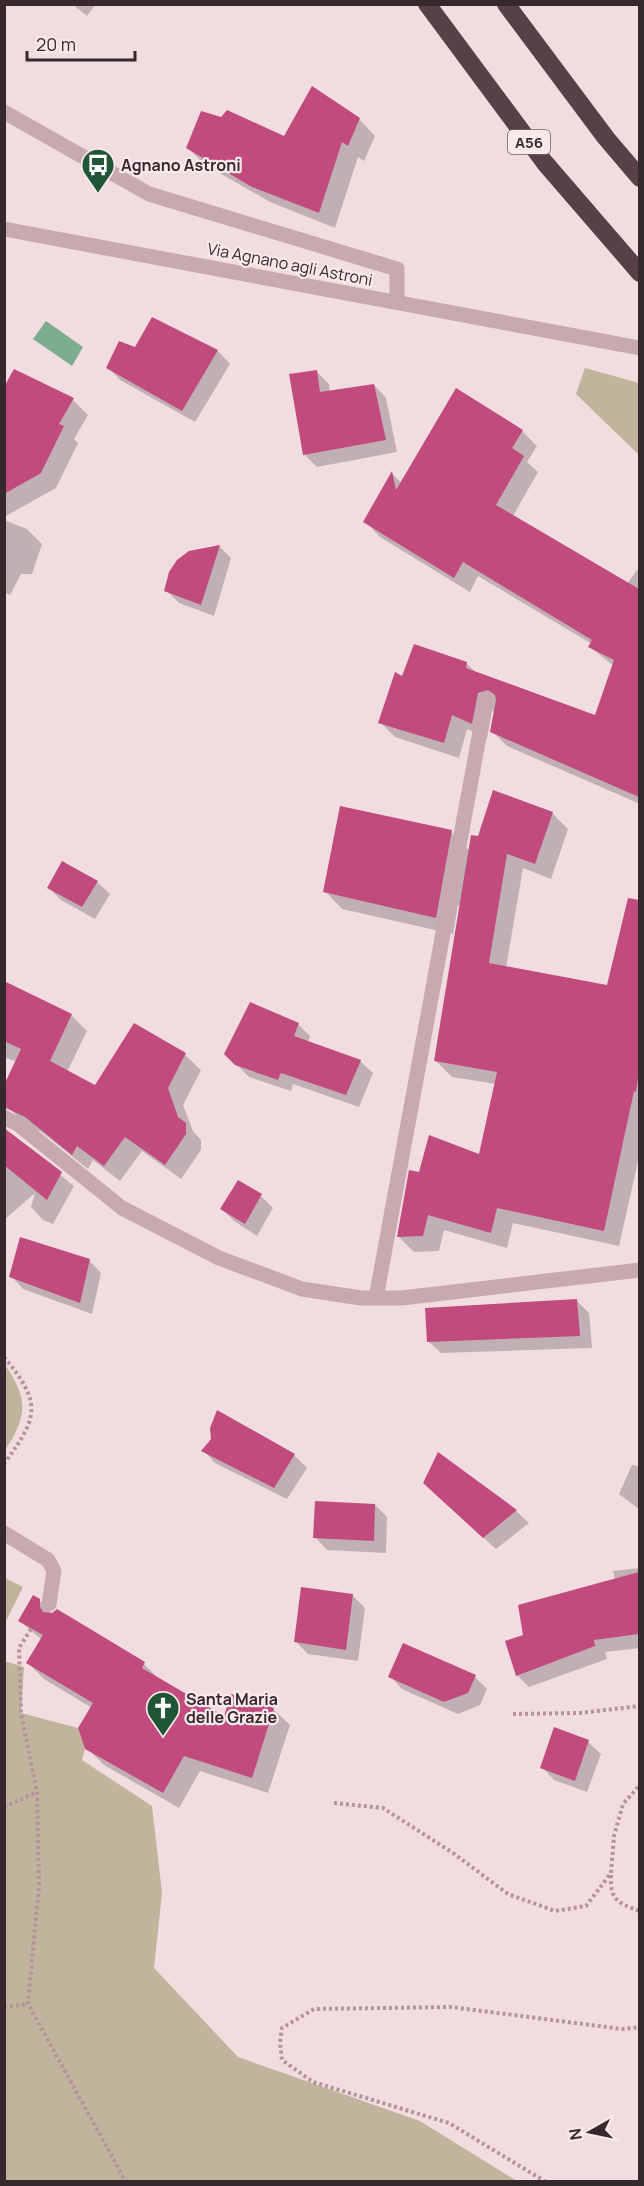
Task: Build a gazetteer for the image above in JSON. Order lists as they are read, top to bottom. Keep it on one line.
{"streets":{"highway":["A56"],"street":["Via Agnano agli Astroni"]},"places":{"bus stop":["Agnano Astroni"],"church":["Santa Maria delle Grazie"]},"scale_bar":"20 m","north":"left"}
